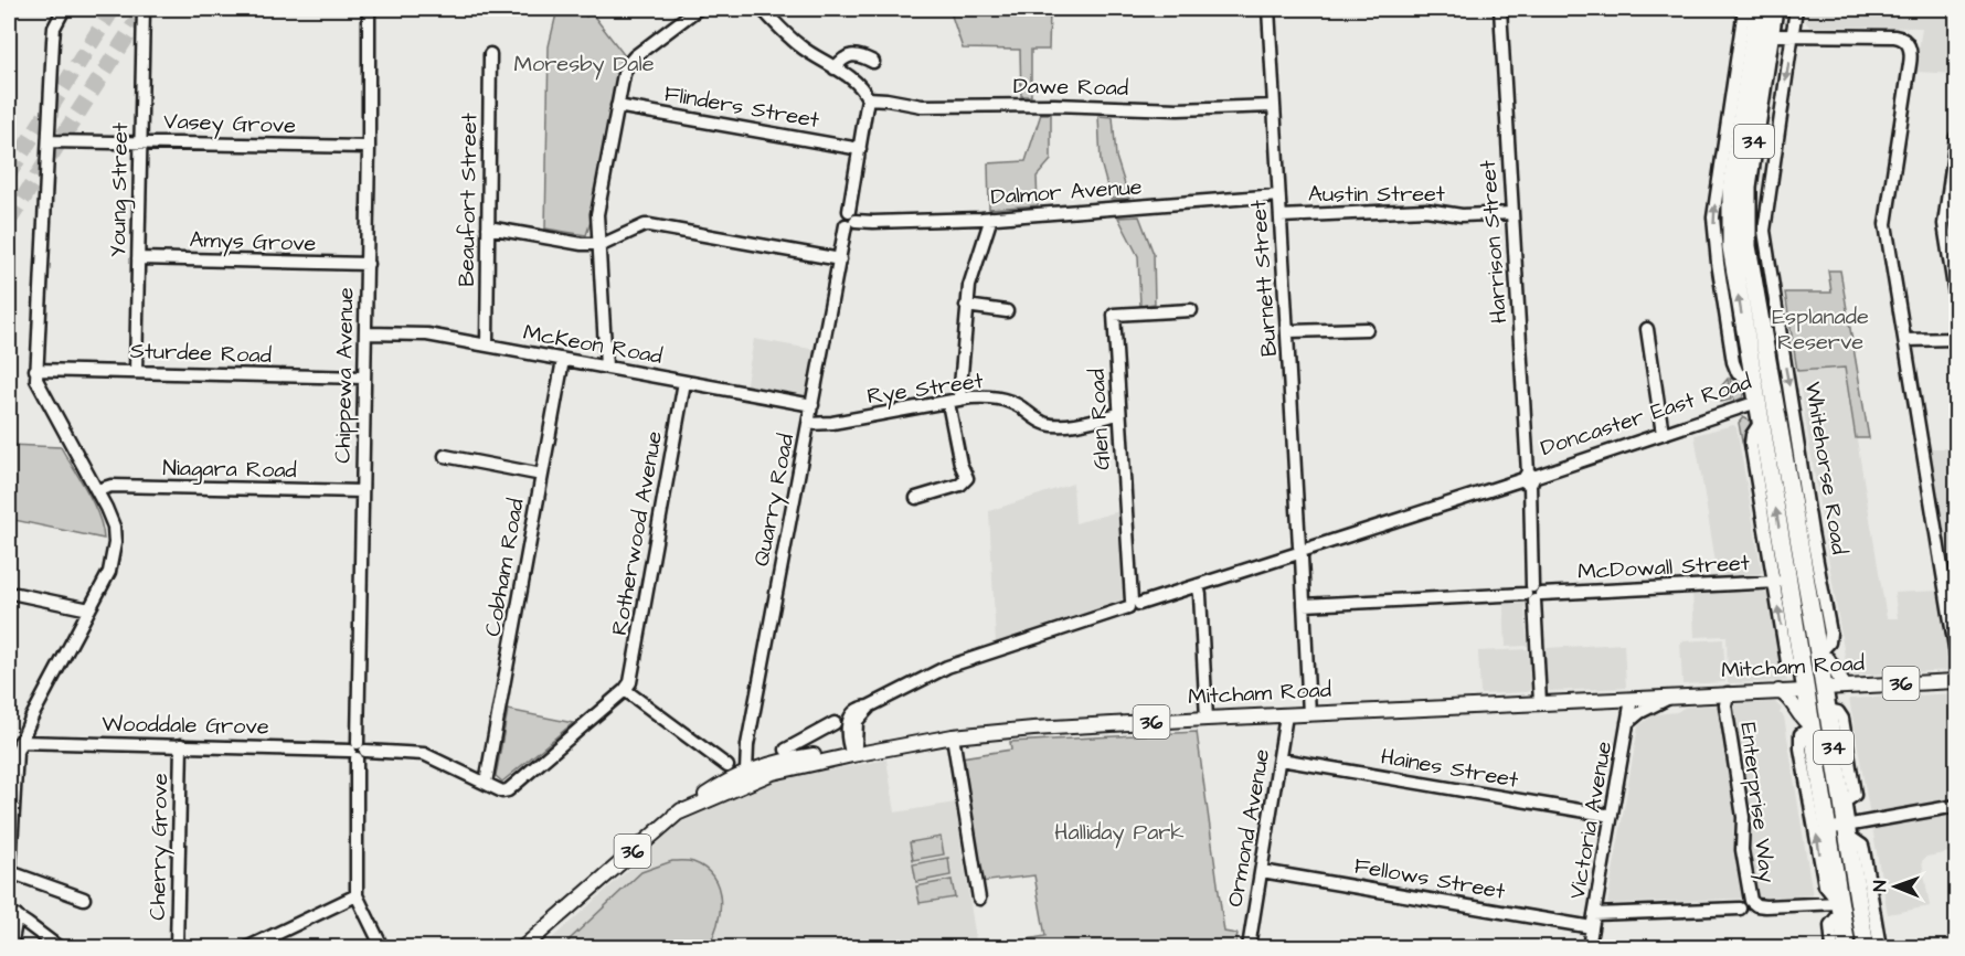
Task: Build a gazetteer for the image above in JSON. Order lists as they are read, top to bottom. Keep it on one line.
{"streets":{"highway":["34","Whitehorse Road","Mitcham Road","36"],"street":["Dawe Road","Flinders Street","Vasey Grove","Young Street","Dalmor Avenue","Austin Street","Beaufort Street","Amys Grove","Harrison Street","Burnett Street","McKeon Road","Sturdee Road","Chippewa Avenue","Rye Street","Doncaster East Road","Glen Road","Niagara Road","Quarry Road","Rotherwood Avenue","Cobham Road","McDowall Street","Wooddale Grove","Haines Street","Enterprise Way","Victoria Avenue","Ormond Avenue","Cherry Grove","Fellows Street"]},"crossings":[["Dawe Road","Burnett Street"],["Dawe Road","Quarry Road"],["Flinders Street","Quarry Road"],["Vasey Grove","Young Street"],["Vasey Grove","Chippewa Avenue"],["Young Street","Amys Grove"],["Young Street","Sturdee Road"],["Dalmor Avenue","Burnett Street"],["Dalmor Avenue","Quarry Road"],["Austin Street","Harrison Street"],["Austin Street","Burnett Street"],["Beaufort Street","McKeon Road"],["Amys Grove","Chippewa Avenue"],["Harrison Street","Doncaster East Road"],["Harrison Street","McDowall Street"],["Harrison Street","Mitcham Road"],["Burnett Street","Doncaster East Road"],["Burnett Street","McDowall Street"],["Burnett Street","Mitcham Road"],["McKeon Road","Chippewa Avenue"],["McKeon Road","Quarry Road"],["McKeon Road","Rotherwood Avenue"],["McKeon Road","Cobham Road"],["Sturdee Road","Chippewa Avenue"],["Chippewa Avenue","Niagara Road"],["Chippewa Avenue","Wooddale Grove"],["Rye Street","Glen Road"],["Rye Street","Quarry Road"],["Doncaster East Road","Glen Road"],["Doncaster East Road","Whitehorse Road"],["Doncaster East Road","Mitcham Road"],["Whitehorse Road","McDowall Street"],["Whitehorse Road","Mitcham Road"],["Whitehorse Road","Enterprise Way"],["Quarry Road","Mitcham Road"],["Rotherwood Avenue","Wooddale Grove"],["Cobham Road","Wooddale Grove"],["Mitcham Road","Enterprise Way"],["Mitcham Road","Victoria Avenue"],["Mitcham Road","Ormond Avenue"],["Wooddale Grove","Cherry Grove"],["Haines Street","Victoria Avenue"],["Haines Street","Ormond Avenue"],["Victoria Avenue","Fellows Street"],["Ormond Avenue","Fellows Street"]],"parks":["Moresby Dale","Esplanade Reserve","Halliday Park"],"north":"left"}
